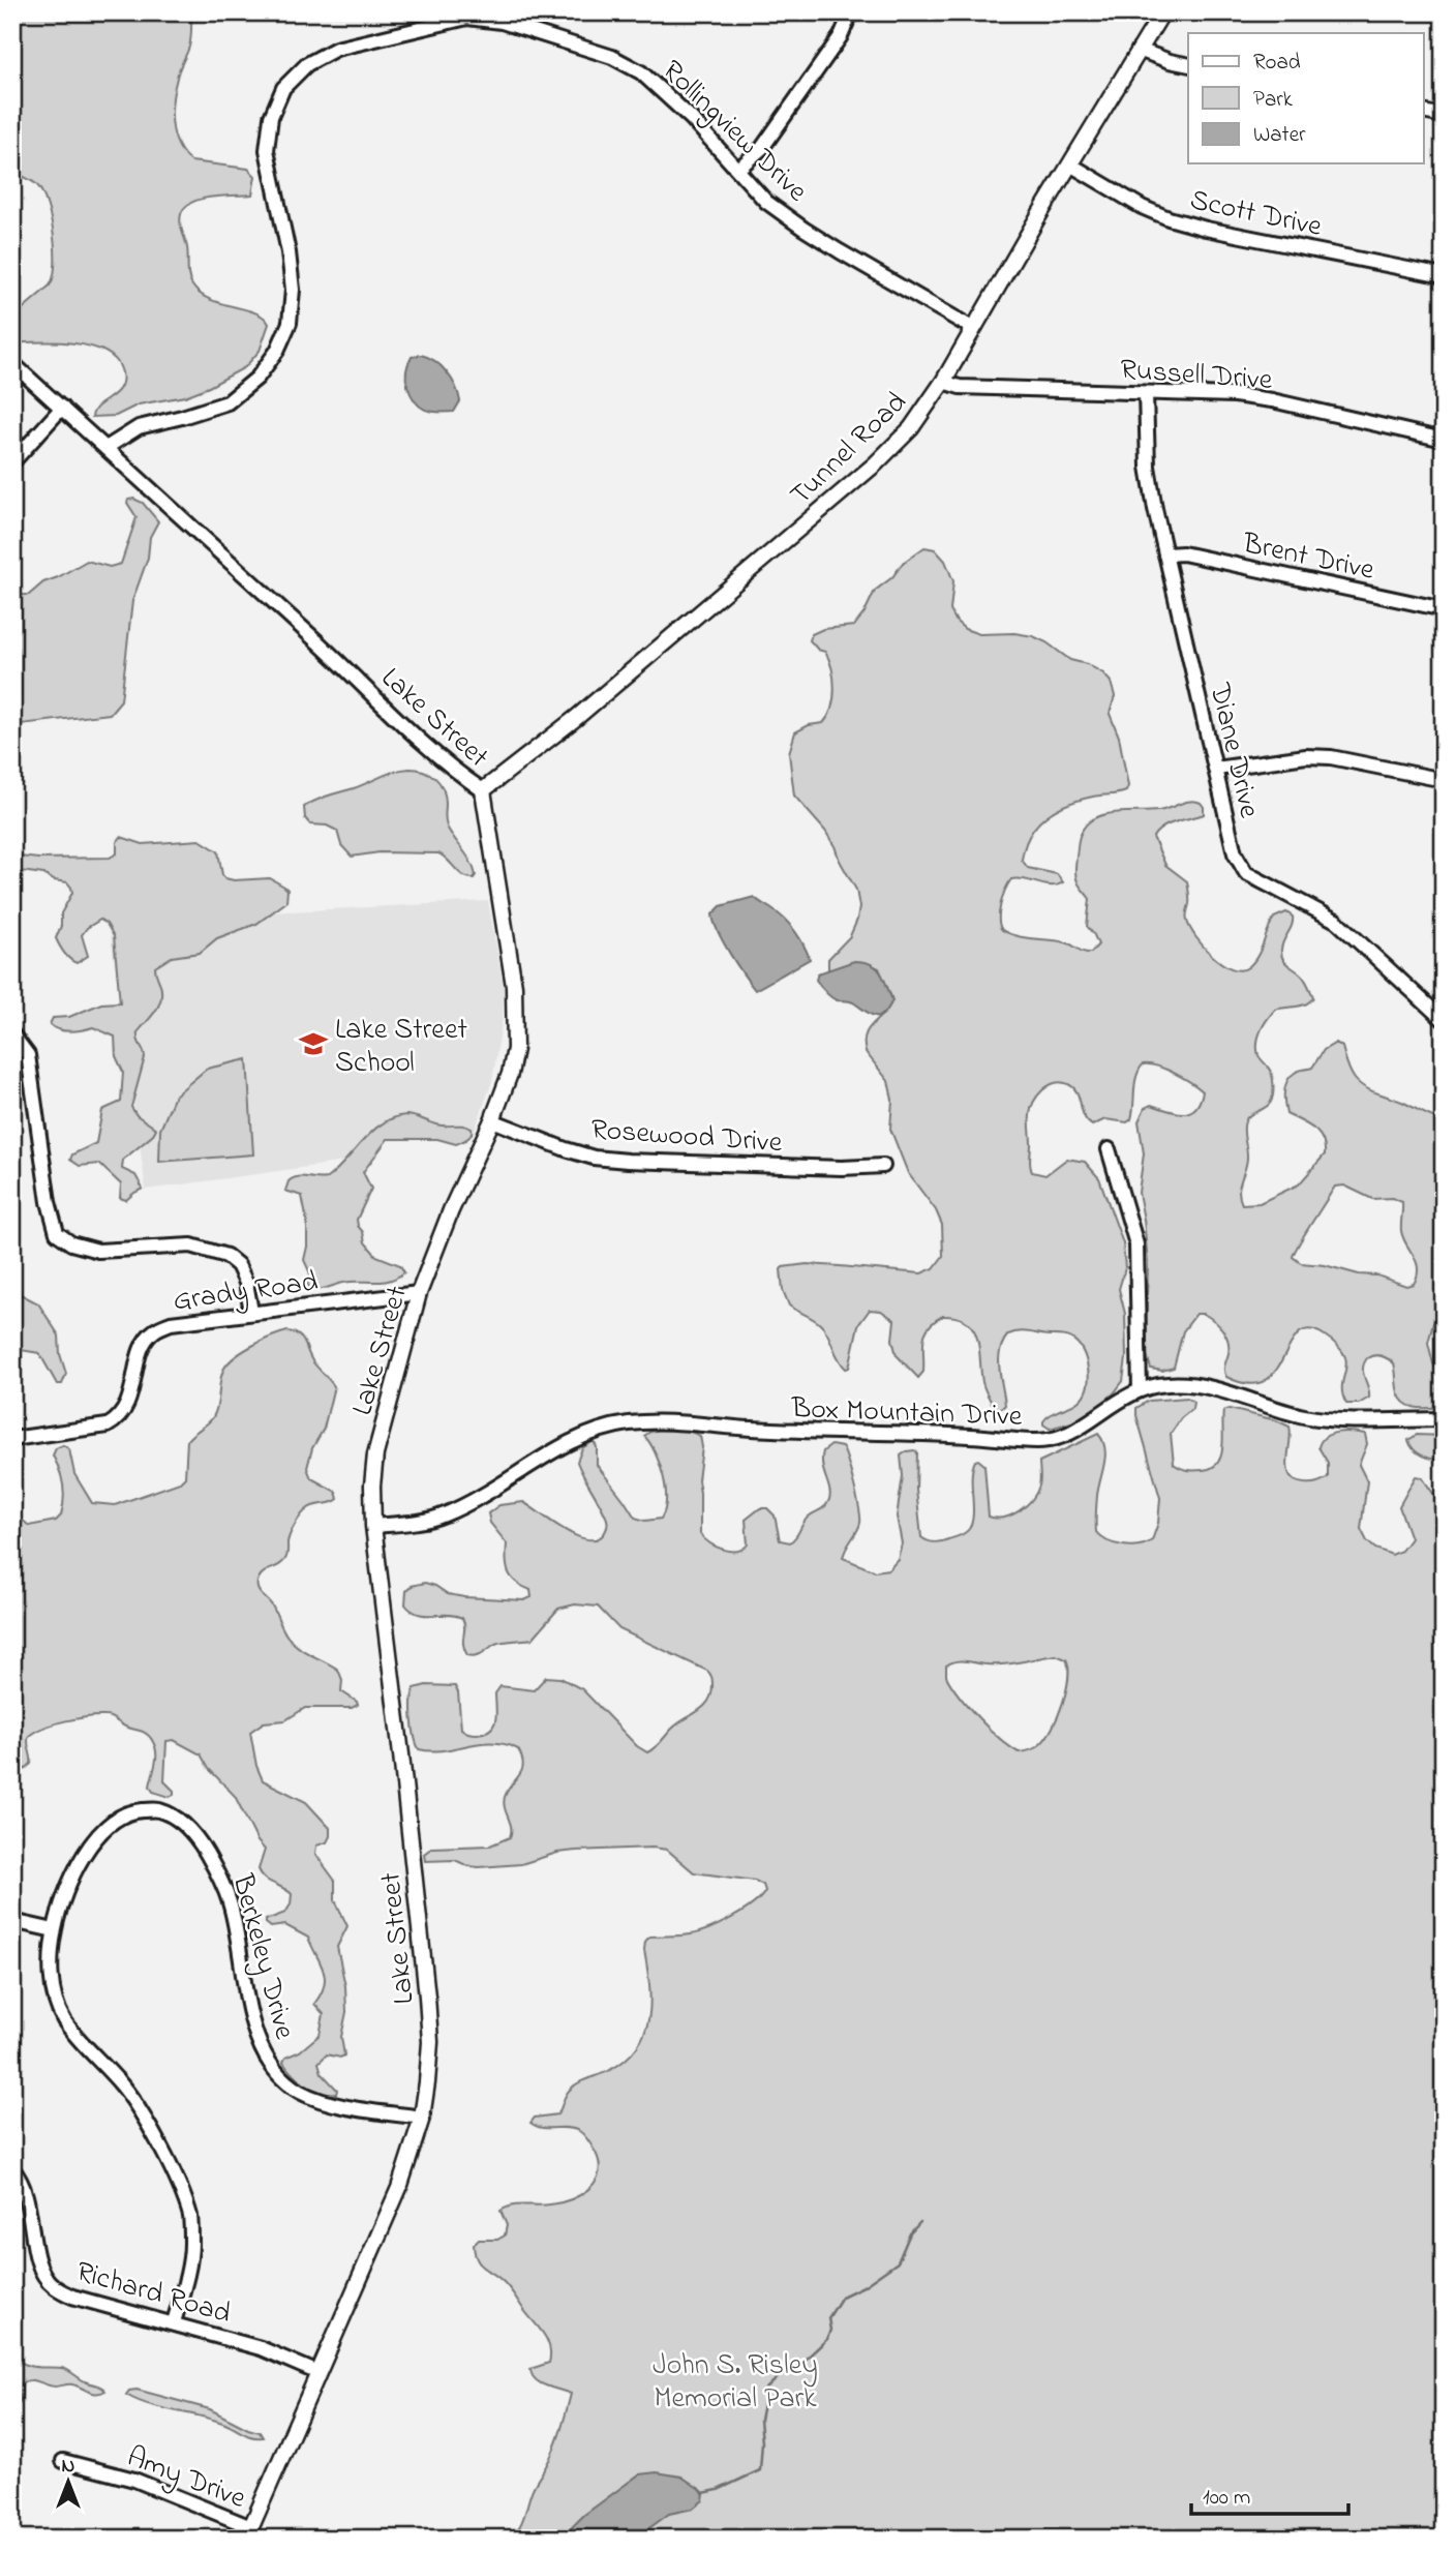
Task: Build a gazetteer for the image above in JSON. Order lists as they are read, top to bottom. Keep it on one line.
{"streets":{"main road":["Tunnel Road","Lake Street"],"street":["Rollingview Drive","Scott Drive","Russell Drive","Brent Drive","Diane Drive","Rosewood Drive","Grady Road","Box Mountain Drive","Berkeley Drive","Richard Road","Amy Drive"]},"crossings":[["Rollingview Drive","Tunnel Road"],["Rollingview Drive","Lake Street"],["Scott Drive","Tunnel Road"],["Russell Drive","Tunnel Road"],["Russell Drive","Diane Drive"],["Tunnel Road","Lake Street"],["Brent Drive","Diane Drive"],["Lake Street","Rosewood Drive"],["Lake Street","Grady Road"],["Lake Street","Box Mountain Drive"],["Lake Street","Berkeley Drive"],["Lake Street","Richard Road"],["Lake Street","Amy Drive"],["Berkeley Drive","Richard Road"]],"parks":["John S. Risley Memorial Park"],"places":{"school or university":["Lake Street School"]},"legend":["Road","Park","Water"],"scale_bar":"100 m","north":"top"}
